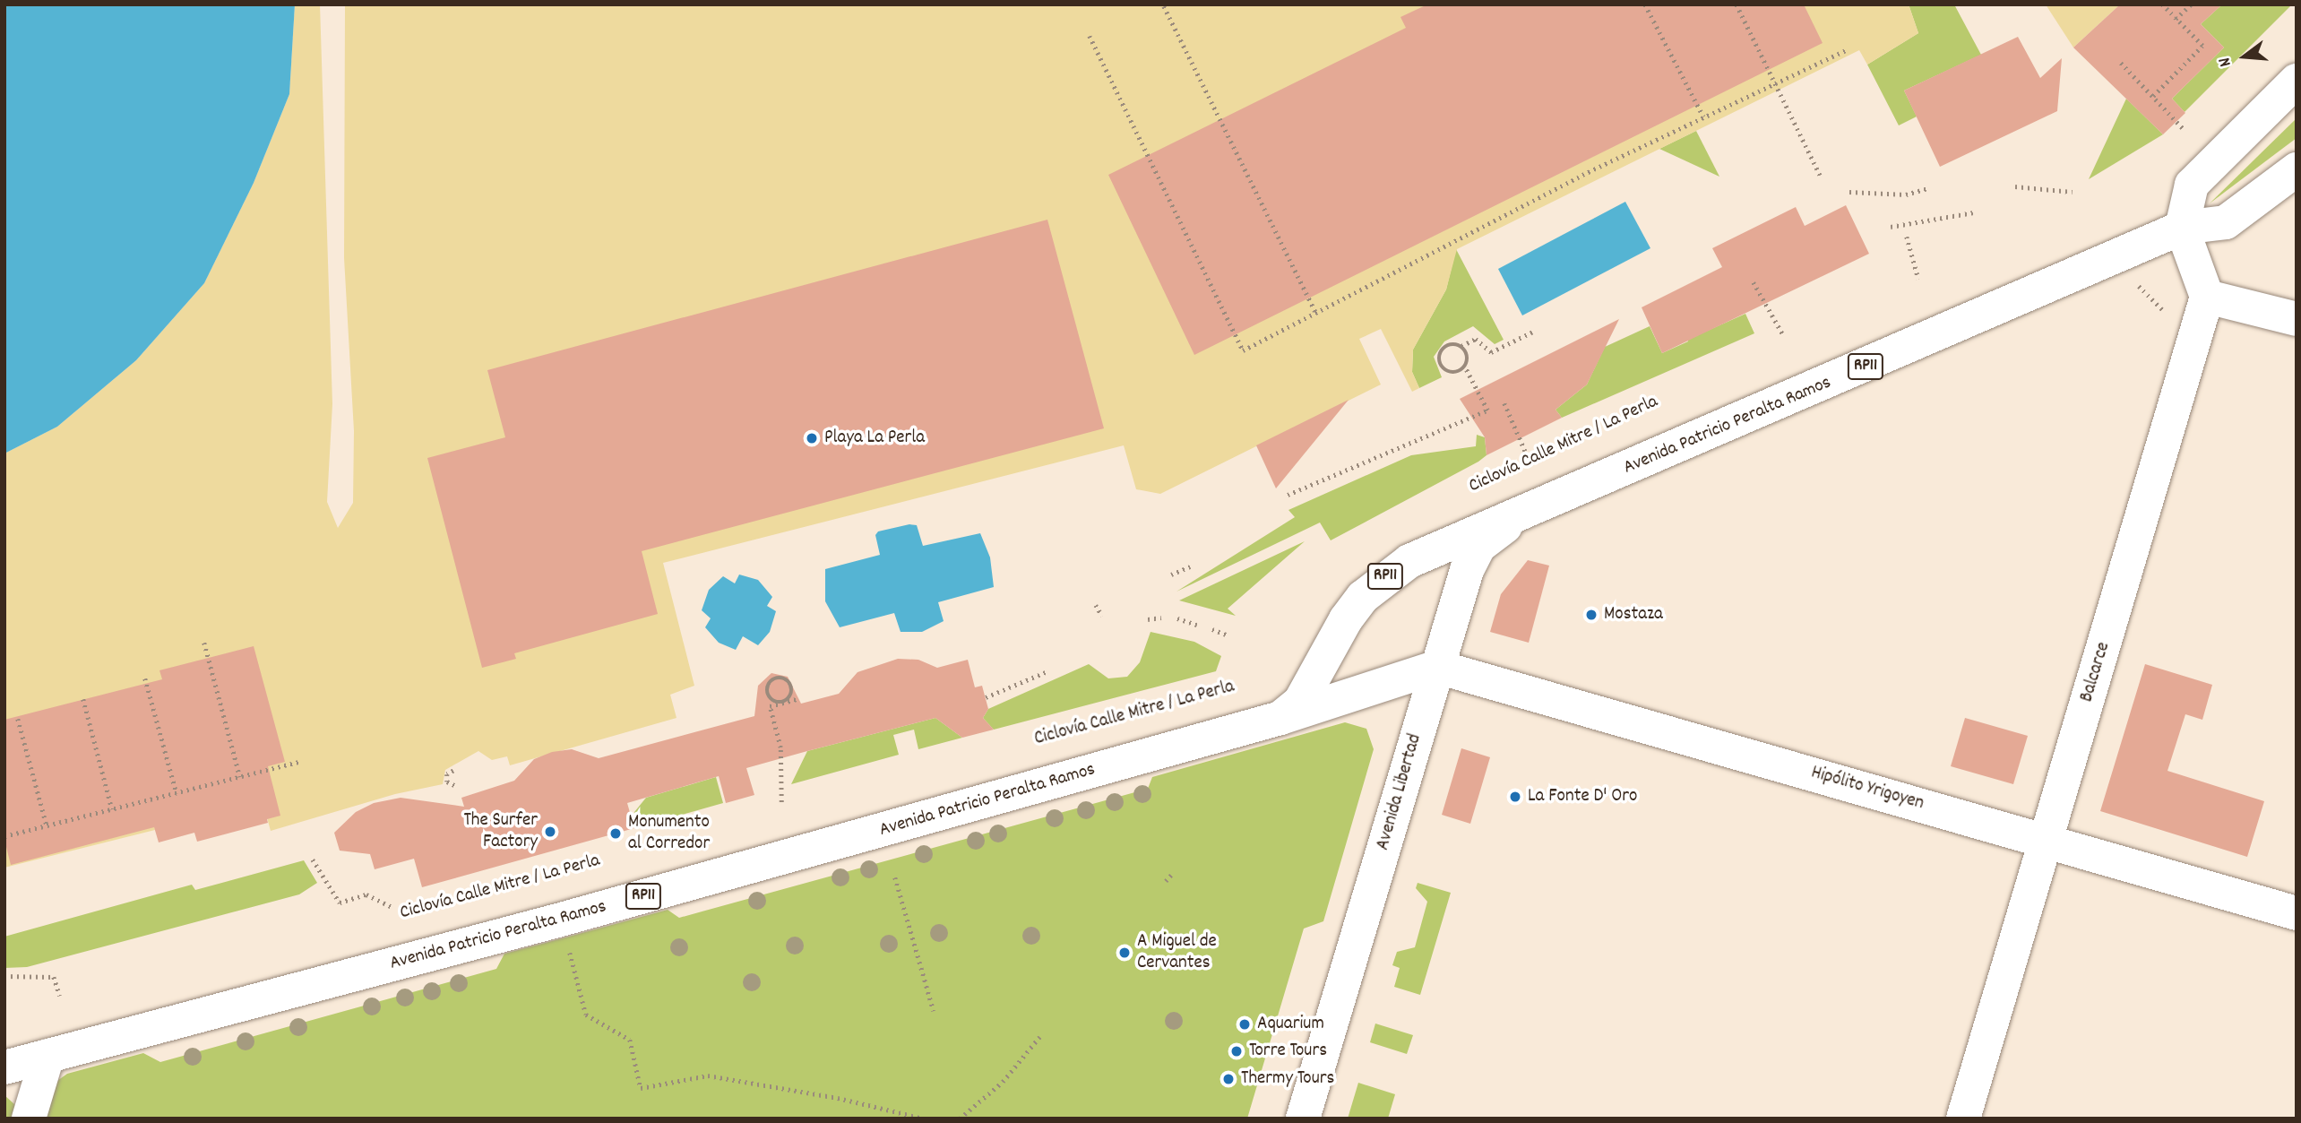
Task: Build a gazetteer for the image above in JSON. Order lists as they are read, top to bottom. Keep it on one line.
{"streets":{"main road":["RP11","Avenida Patricio Peralta Ramos","Balcarce","Hipólito Yrigoyen","Avenida Libertad"]},"crossings":[["Avenida Patricio Peralta Ramos","Hipólito Yrigoyen"],["Avenida Patricio Peralta Ramos","Avenida Libertad"],["Balcarce","Hipólito Yrigoyen"],["Hipólito Yrigoyen","Avenida Libertad"]],"places":["Playa La Perla","Mostaza","La Fonte D' Oro","The Surfer Factory","Monumento al Corredor","A Miguel de Cervantes","Aquarium","Torre Tours","Thermy Tours"],"north":"left"}
